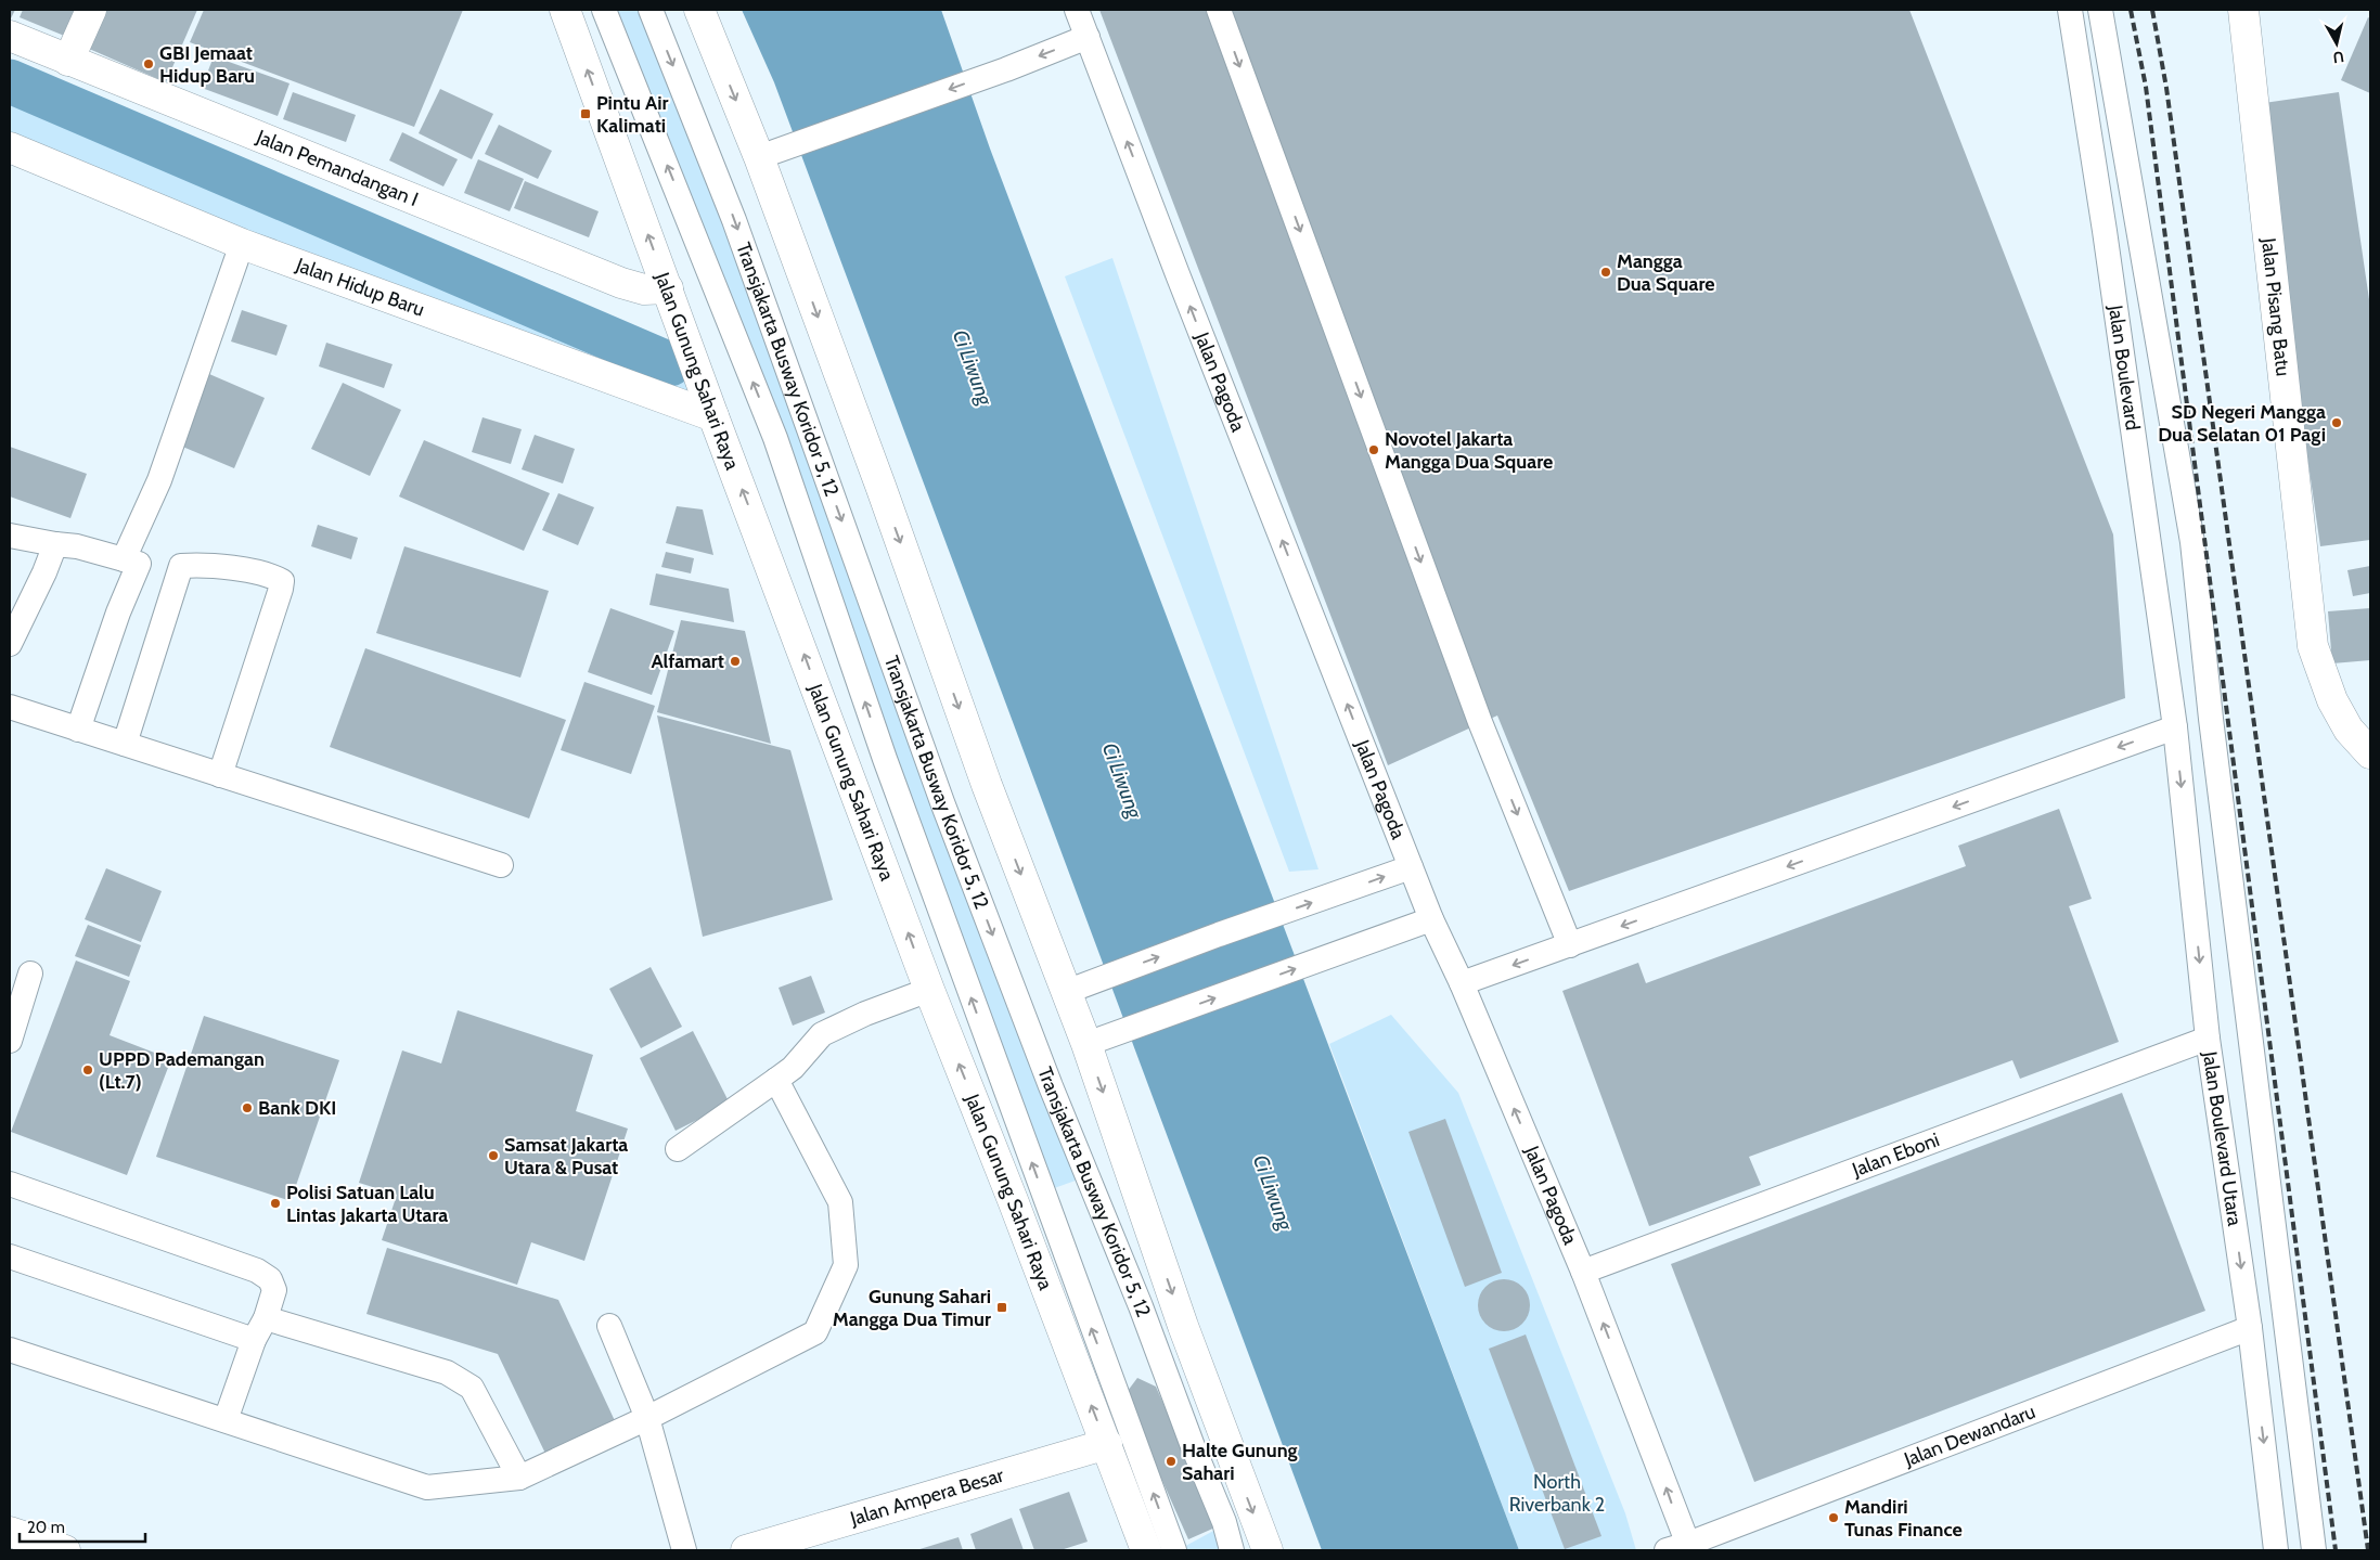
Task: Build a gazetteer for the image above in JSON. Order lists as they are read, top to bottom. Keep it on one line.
{"streets":{"main road":["Jalan Pemandangan I","Jalan Hidup Baru","Jalan Pisang Batu","Jalan Gunung Sahari Raya","Jalan Ampera Besar"],"lane":["Jalan Boulevard","Transjakarta Busway Koridor 5, 12","Jalan Pagoda","Jalan Boulevard Utara","Jalan Eboni","Jalan Dewandaru"]},"crossings":[["Jalan Pemandangan I","Jalan Gunung Sahari Raya"],["Jalan Hidup Baru","Jalan Gunung Sahari Raya"],["Jalan Boulevard","Jalan Boulevard Utara"],["Transjakarta Busway Koridor 5, 12","Jalan Gunung Sahari Raya"],["Jalan Gunung Sahari Raya","Jalan Ampera Besar"],["Jalan Pagoda","Jalan Eboni"],["Jalan Pagoda","Jalan Dewandaru"],["Jalan Boulevard Utara","Jalan Eboni"],["Jalan Boulevard Utara","Jalan Dewandaru"]],"water":["Ci Liwung"],"parks":["North Riverbank 2"],"places":{"other":["GBI Jemaat Hidup Baru","Mangga Dua Square","SD Negeri Mangga Dua Selatan 01 Pagi","Novotel Jakarta Mangga Dua Square","Alfamart","UPPD Pademangan (Lt.7)","Bank DKI","Samsat Jakarta Utara & Pusat","Polisi Satuan Lalu Lintas Jakarta Utara","Halte Gunung Sahari","Mandiri Tunas Finance"],"transit":["Pintu Air Kalimati","Gunung Sahari Mangga Dua Timur"]},"scale_bar":"20 m","north":"bottom"}
